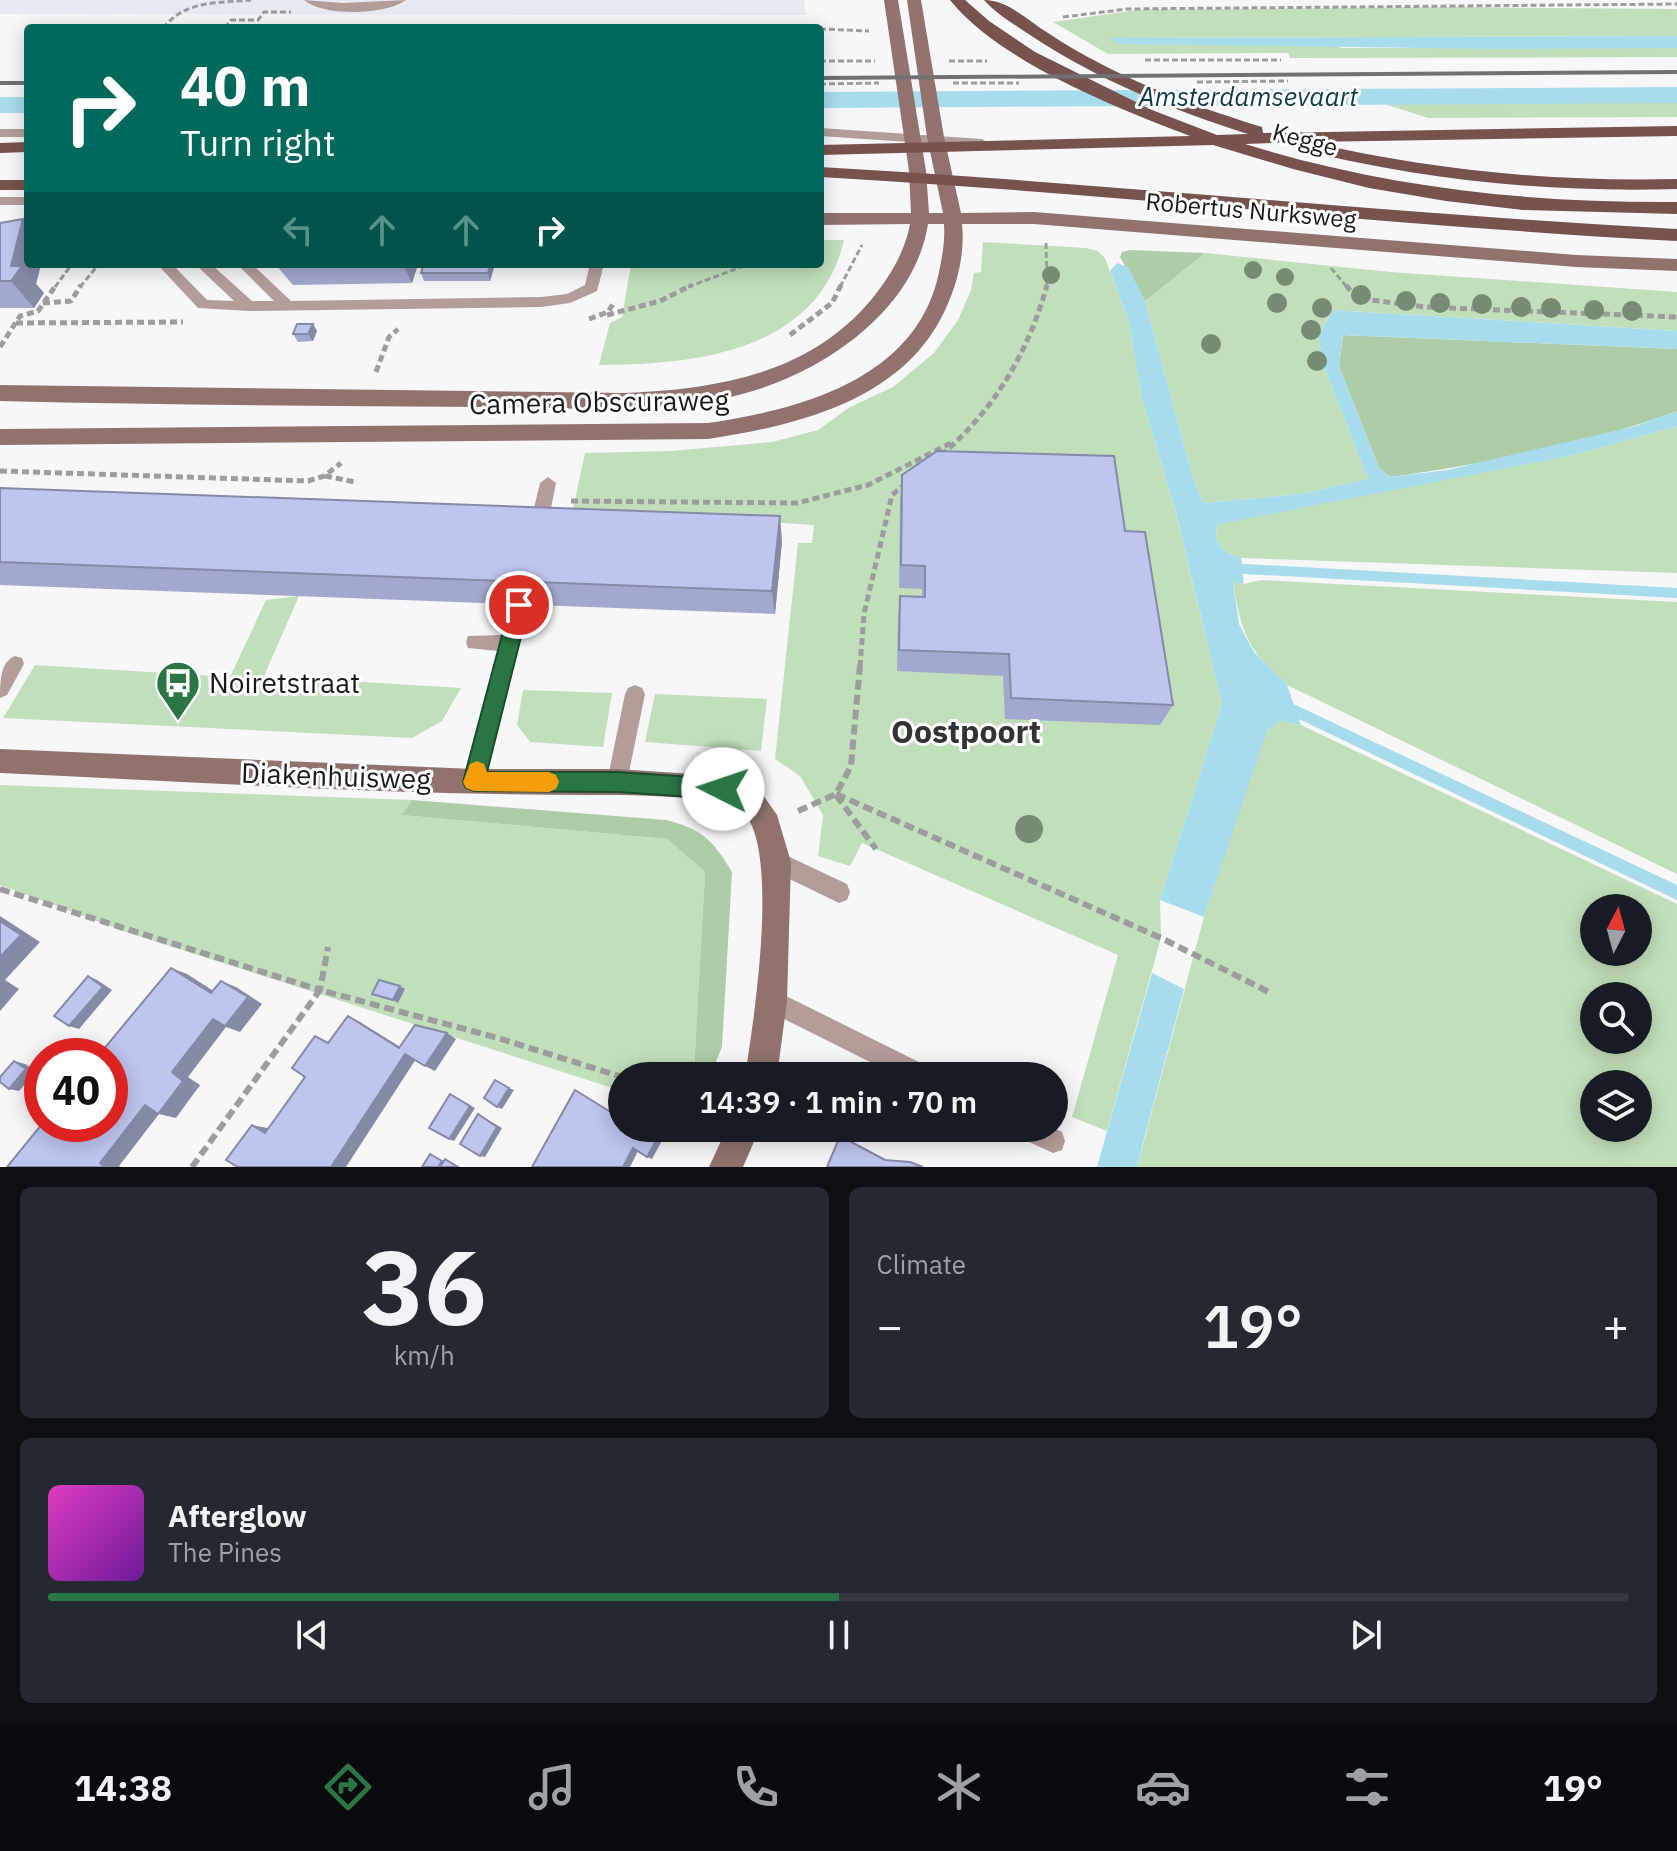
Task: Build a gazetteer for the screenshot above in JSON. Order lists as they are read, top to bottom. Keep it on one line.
{"streets":{"main road":["Kegge","Robertus Nurksweg","Camera Obscuraweg","Diakenhuisweg"]},"districts":["Oostpoort"],"water":["Amsterdamsevaart"],"places":{"bus stop":["Noiretstraat"]},"north":"top","page":{"turn":["40 m","Turn right"],"limit":"40","trip":"14:39 · 1 min · 70 m","tile":[["36","km/h"],"Climate"],"heat":["−","19°","+"],"song":["Afterglow","The Pines"],"tabs":["14:38","19°"]}}
